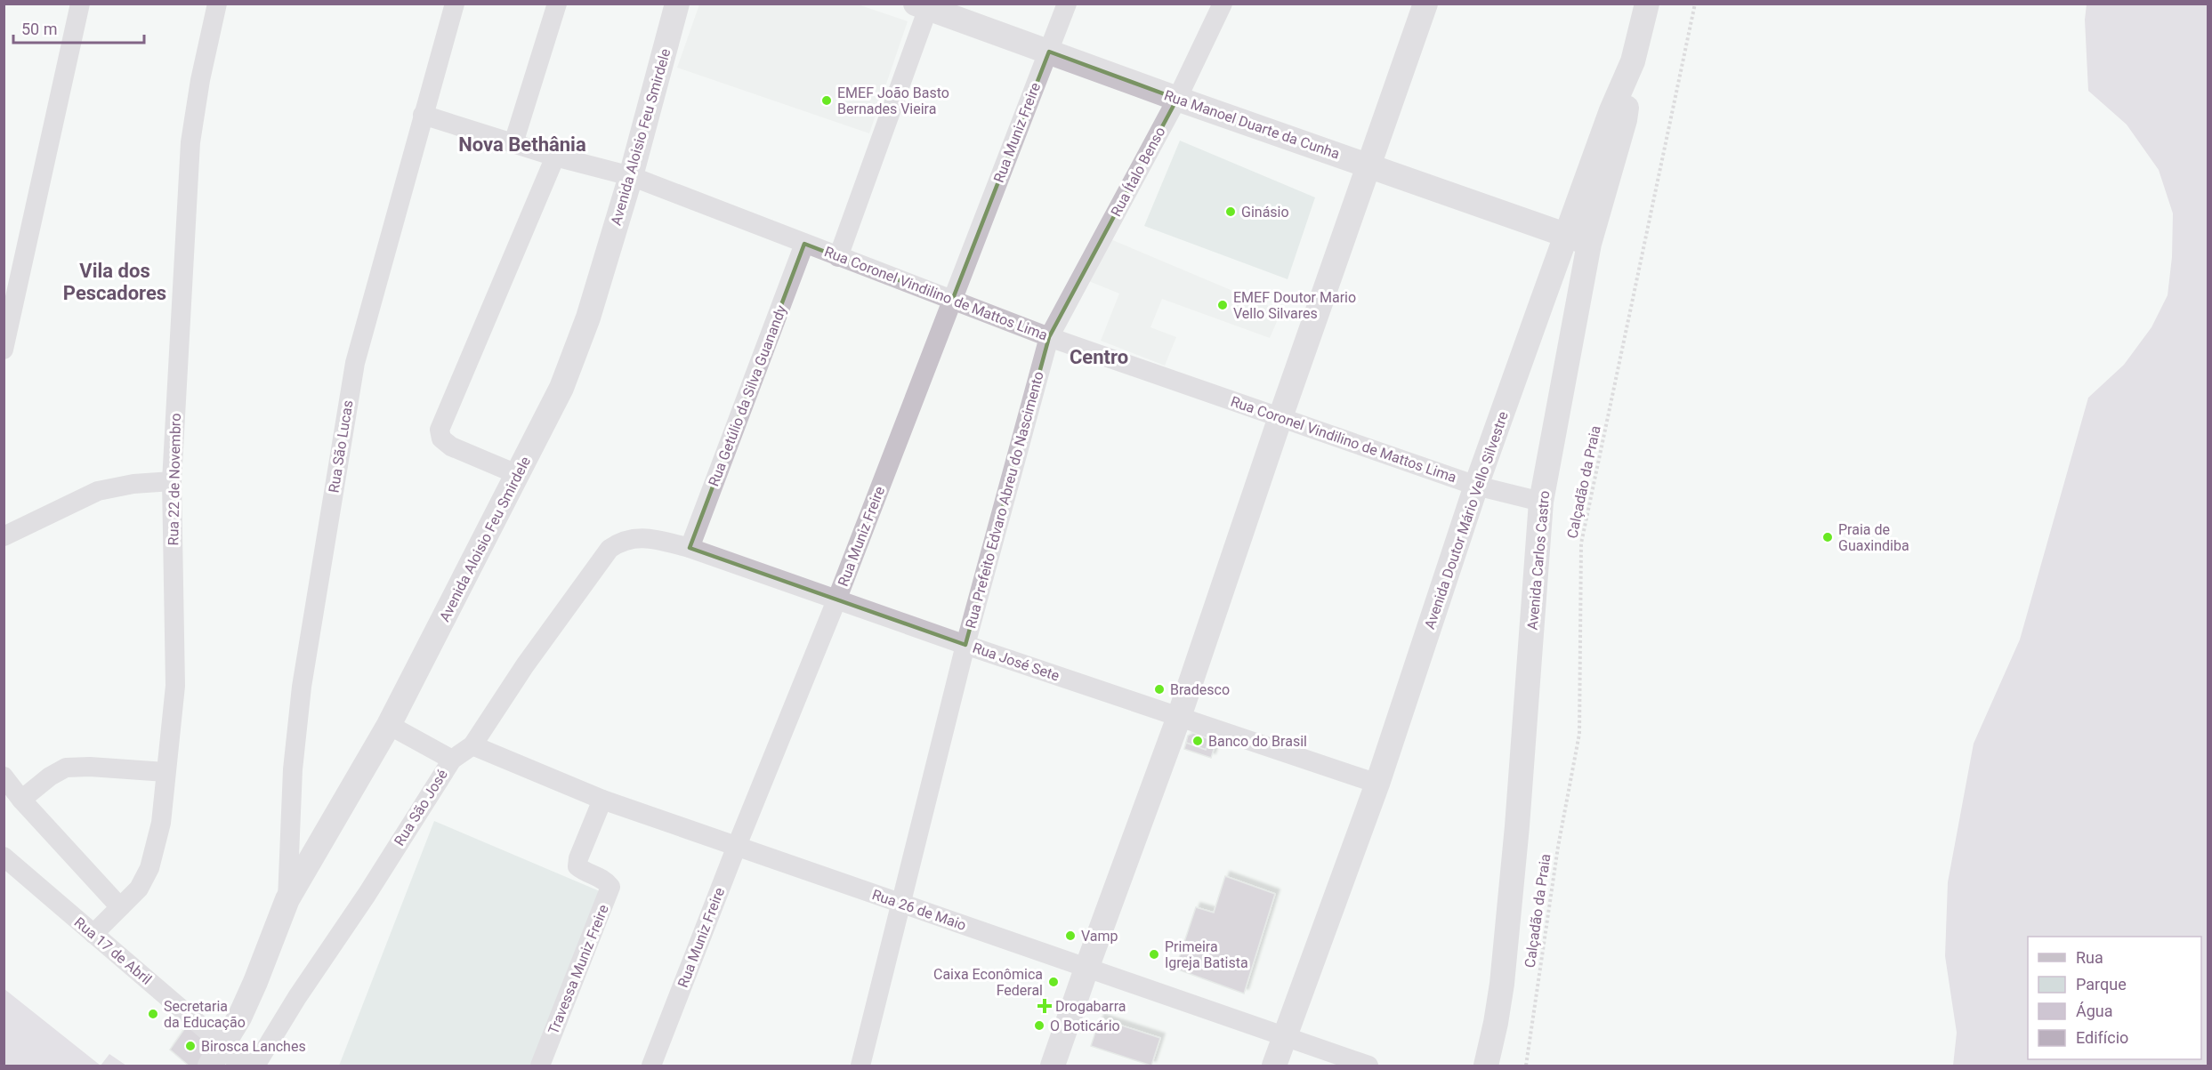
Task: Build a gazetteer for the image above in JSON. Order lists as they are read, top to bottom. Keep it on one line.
{"streets":{"street":["Rua Manoel Duarte da Cunha","Rua Muniz Freire","Avenida Aloisio Feu Smirdele","Rua Ítalo Benso","Rua Coronel Vindilino de Mattos Lima","Rua Getúlio da Silva Guanandy","Rua São Lucas","Rua 22 de Novembro","Rua Prefeito Edvaro Abreu do Nascimento","Avenida Doutor Mário Vello Silvestre","Avenida Carlos Castro","Rua José Sete","Rua São José","Rua 26 de Maio","Rua 17 de Abril","Travessa Muniz Freire"],"path":["Calçadão da Praia"]},"crossings":[["Rua Manoel Duarte da Cunha","Rua Muniz Freire"],["Rua Manoel Duarte da Cunha","Rua Ítalo Benso"],["Rua Manoel Duarte da Cunha","Avenida Doutor Mário Vello Silvestre"],["Rua Manoel Duarte da Cunha","Avenida Carlos Castro"],["Rua Muniz Freire","Rua Coronel Vindilino de Mattos Lima"],["Rua Muniz Freire","Rua José Sete"],["Rua Muniz Freire","Rua 26 de Maio"],["Avenida Aloisio Feu Smirdele","Rua Coronel Vindilino de Mattos Lima"],["Avenida Aloisio Feu Smirdele","Rua São Lucas"],["Avenida Aloisio Feu Smirdele","Rua 17 de Abril"],["Rua Ítalo Benso","Rua Coronel Vindilino de Mattos Lima"],["Rua Ítalo Benso","Rua Prefeito Edvaro Abreu do Nascimento"],["Rua Coronel Vindilino de Mattos Lima","Rua Getúlio da Silva Guanandy"],["Rua Coronel Vindilino de Mattos Lima","Rua São Lucas"],["Rua Coronel Vindilino de Mattos Lima","Rua Prefeito Edvaro Abreu do Nascimento"],["Rua Coronel Vindilino de Mattos Lima","Avenida Doutor Mário Vello Silvestre"],["Rua Coronel Vindilino de Mattos Lima","Avenida Carlos Castro"],["Rua Getúlio da Silva Guanandy","Rua José Sete"],["Rua 22 de Novembro","Rua 17 de Abril"],["Rua Prefeito Edvaro Abreu do Nascimento","Rua José Sete"],["Rua Prefeito Edvaro Abreu do Nascimento","Rua 26 de Maio"],["Avenida Doutor Mário Vello Silvestre","Avenida Carlos Castro"],["Avenida Doutor Mário Vello Silvestre","Rua José Sete"],["Avenida Doutor Mário Vello Silvestre","Rua 26 de Maio"],["Rua José Sete","Rua São José"],["Rua São José","Rua 26 de Maio"],["Rua 26 de Maio","Travessa Muniz Freire"]],"districts":["Nova Bethânia","Vila dos Pescadores","Centro"],"places":{"other":["EMEF João Basto Bernades Vieira","Ginásio","EMEF Doutor Mario Vello Silvares","Praia de Guaxindiba","Bradesco","Banco do Brasil","Vamp","Primeira Igreja Batista","Caixa Econômica Federal","Secretaria da Educação","O Boticário","Birosca Lanches"],"health":["Drogabarra"]},"legend":["Rua","Parque","Água","Edifício"],"scale_bar":"50 m"}
